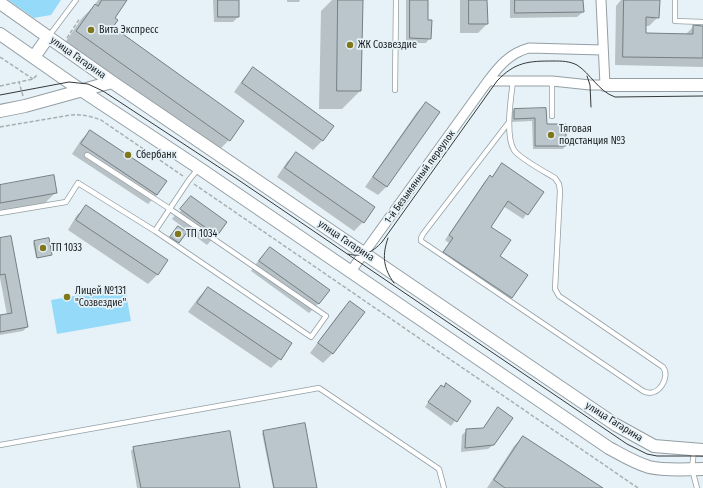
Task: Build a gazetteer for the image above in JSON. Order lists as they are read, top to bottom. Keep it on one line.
{"streets":{"main road":["улица Гагарина"],"street":["1-й Безымянный переулок"]},"crossings":[["улица Гагарина","1-й Безымянный переулок"]],"places":["Вита Экспресс","ЖК Созвездие","Тяговая подстанция №3","Сбербанк","ТП 1034","ТП 1033","Лицей №131 \"Созвездие\""]}
